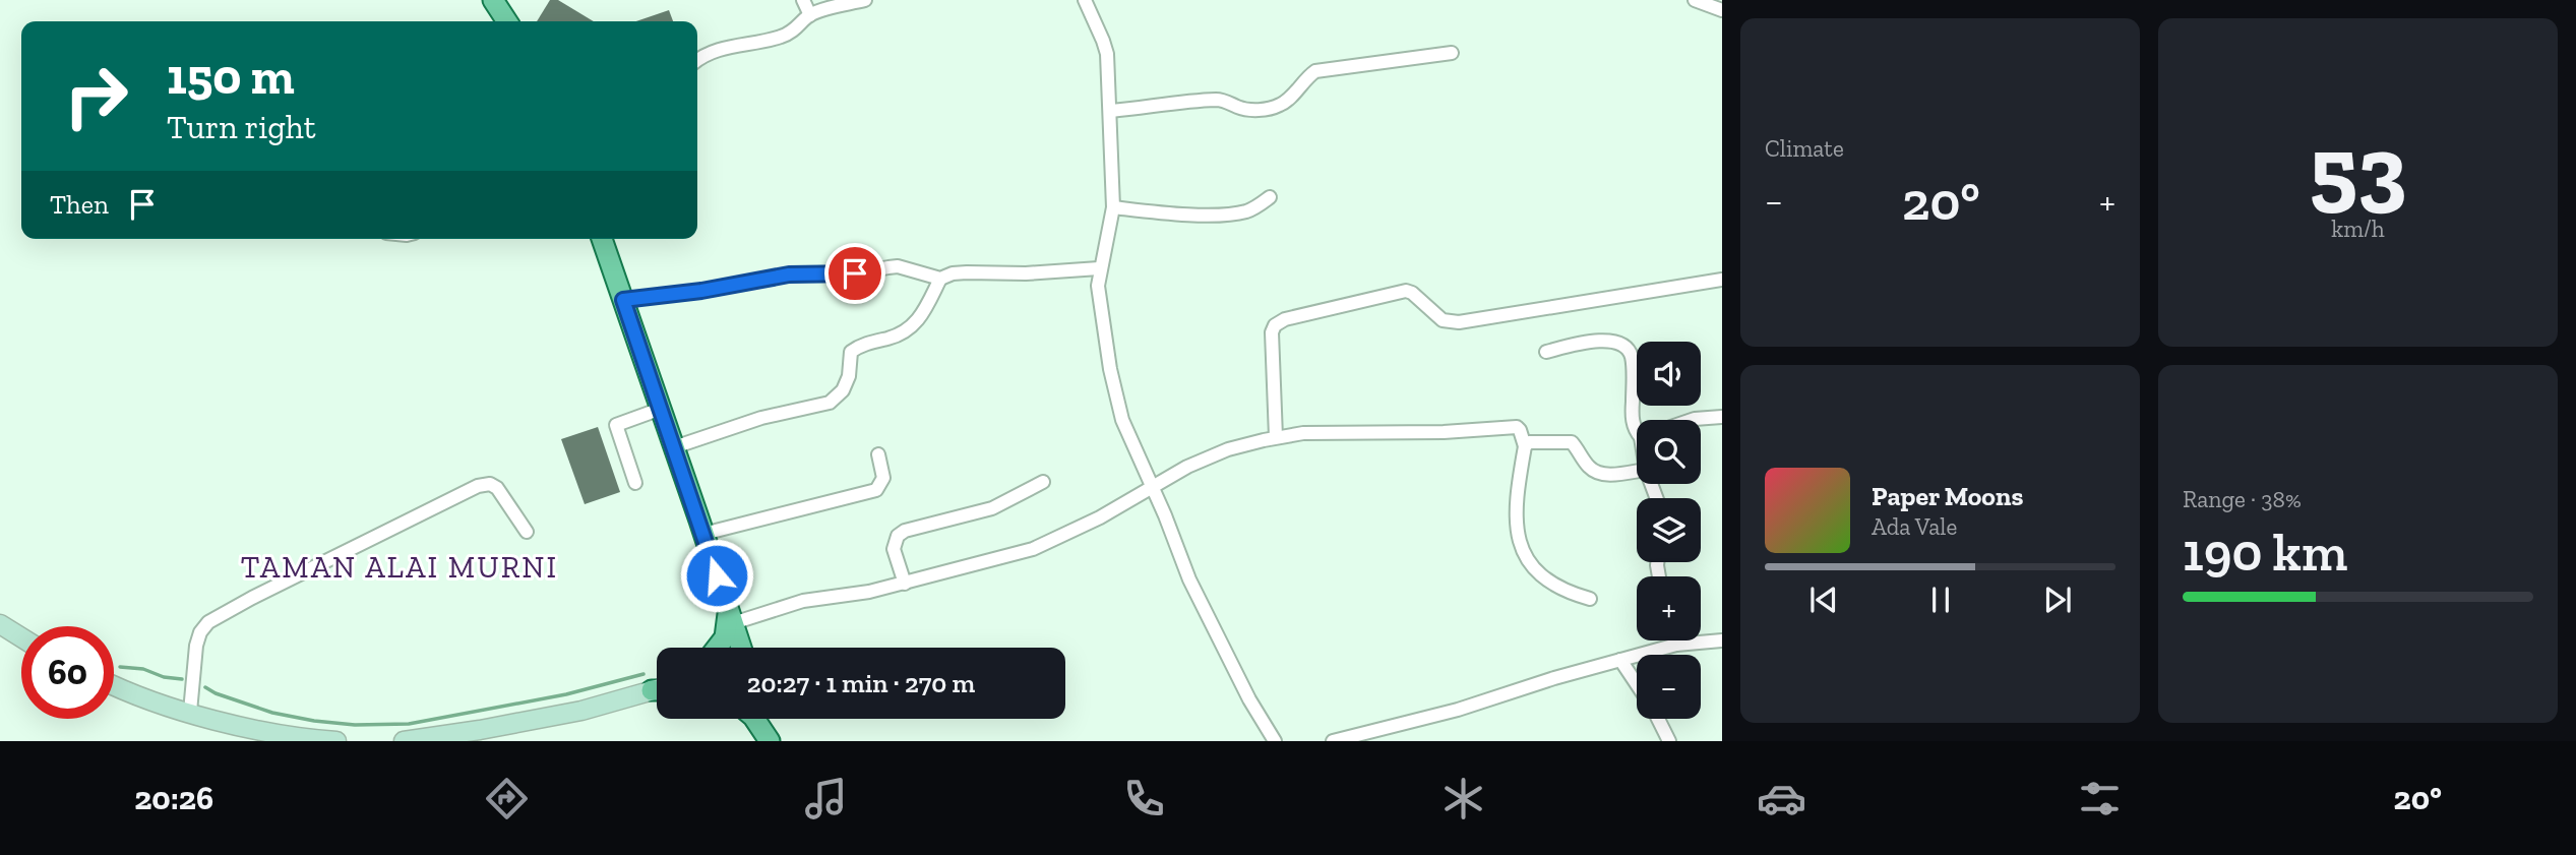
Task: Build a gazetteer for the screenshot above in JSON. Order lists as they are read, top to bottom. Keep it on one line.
{"districts":["TAMAN ALAI MURNI"],"page":{"tile":["Climate",["53","km/h"],["Range · 38%","190 km"]],"turn":["150 m","Turn right"],"then":"Then","heat":["−","20°","+"],"map_buttons":["+","−"],"song":["Paper Moons","Ada Vale"],"limit":"60","trip":"20:27 · 1 min · 270 m","tabs":["20:26","20°"]}}
